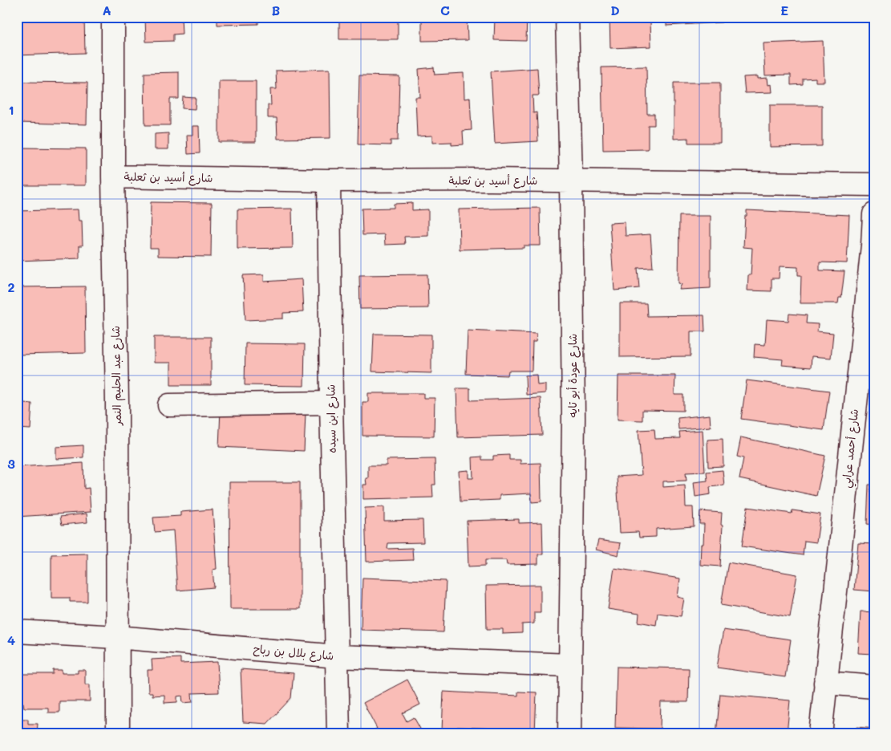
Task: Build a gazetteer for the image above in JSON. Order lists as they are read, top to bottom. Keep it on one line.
{"streets":{"street":["شارع أسيد بن ثعلبة","شارع عبد الحليم النمر","شارع عودة أبو تايه","شارع ابن سيده","شارع أحمد عرابي","شارع بلال بن رباح"]},"crossings":[["شارع أسيد بن ثعلبة","شارع عبد الحليم النمر"],["شارع أسيد بن ثعلبة","شارع عودة أبو تايه"],["شارع أسيد بن ثعلبة","شارع ابن سيده"],["شارع عبد الحليم النمر","شارع بلال بن رباح"],["شارع عودة أبو تايه","شارع بلال بن رباح"],["شارع ابن سيده","شارع بلال بن رباح"]],"grid":{"columns":["A","B","C","D","E"],"rows":["1","2","3","4"]}}
